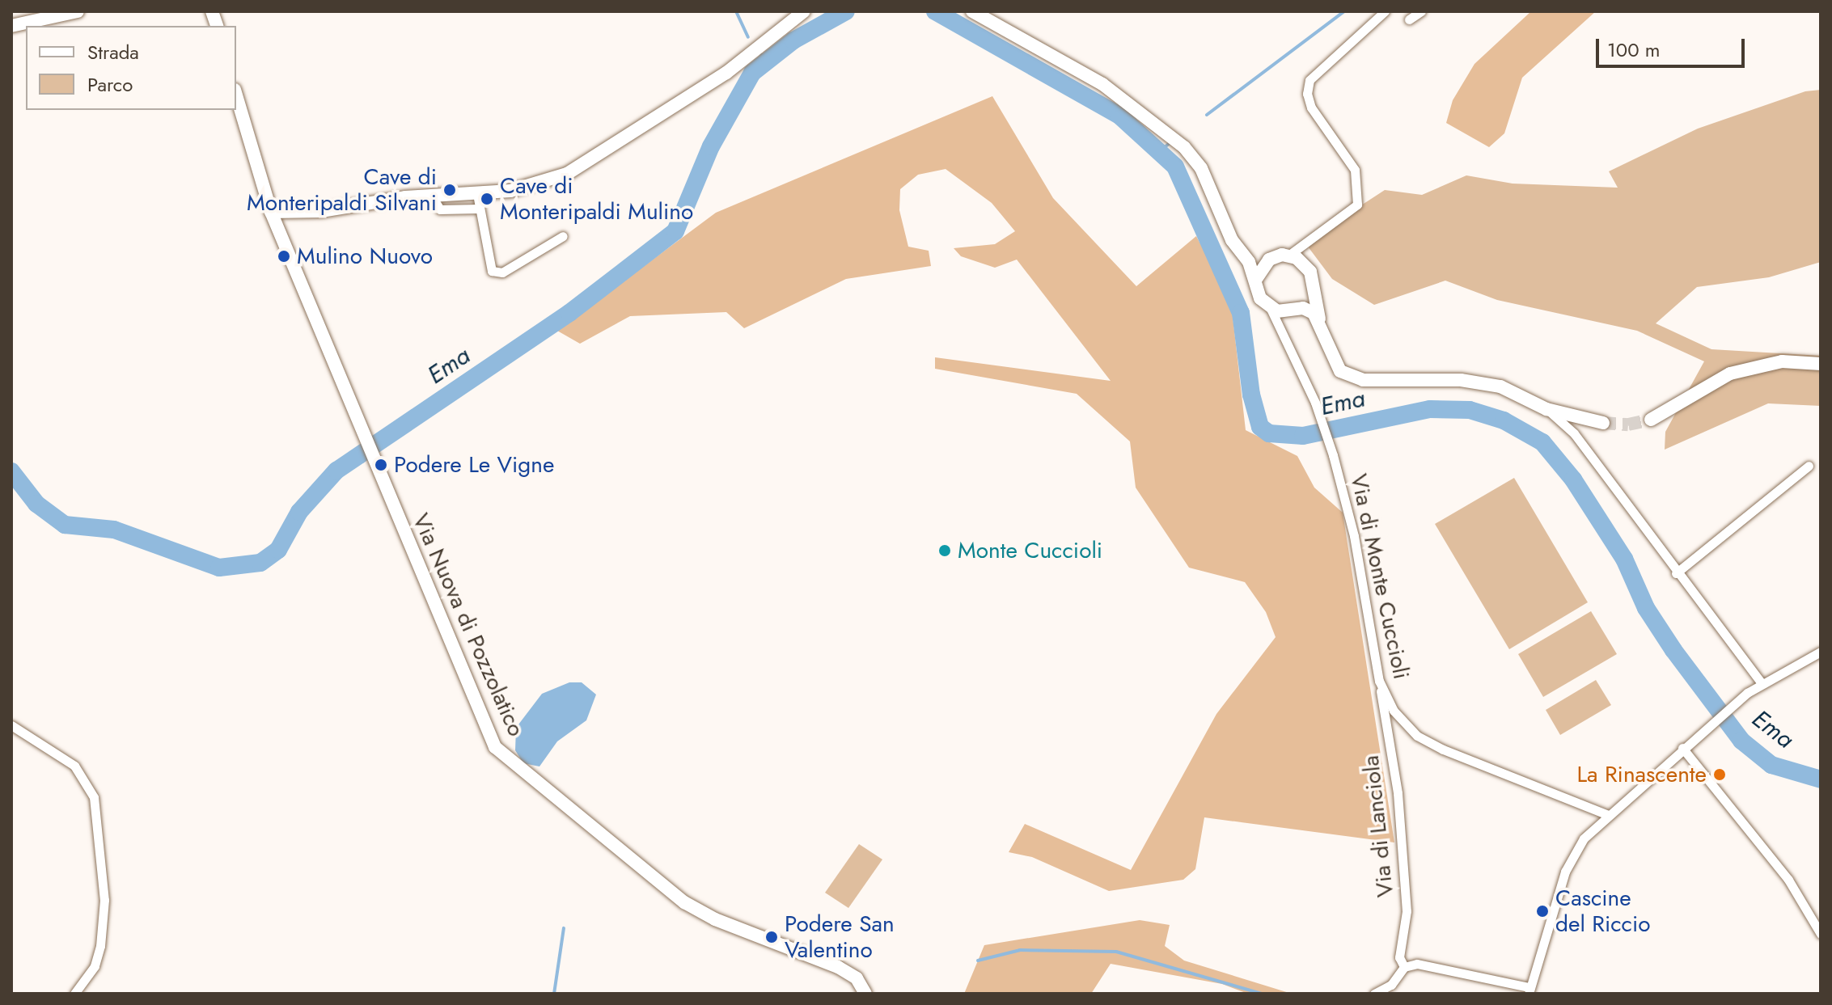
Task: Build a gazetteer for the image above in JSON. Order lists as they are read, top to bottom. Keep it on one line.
{"streets":{"street":["Via di Monte Cuccioli","Via Nuova di Pozzolatico","Via di Lanciola"]},"crossings":[["Via di Monte Cuccioli","Via di Lanciola"]],"water":["Ema"],"places":["Cave di Monteripaldi Silvani","Cave di Monteripaldi Mulino","Mulino Nuovo","Podere Le Vigne","Monte Cuccioli","La Rinascente","Cascine del Riccio","Podere San Valentino"],"legend":["Strada","Parco"],"scale_bar":"100 m"}
